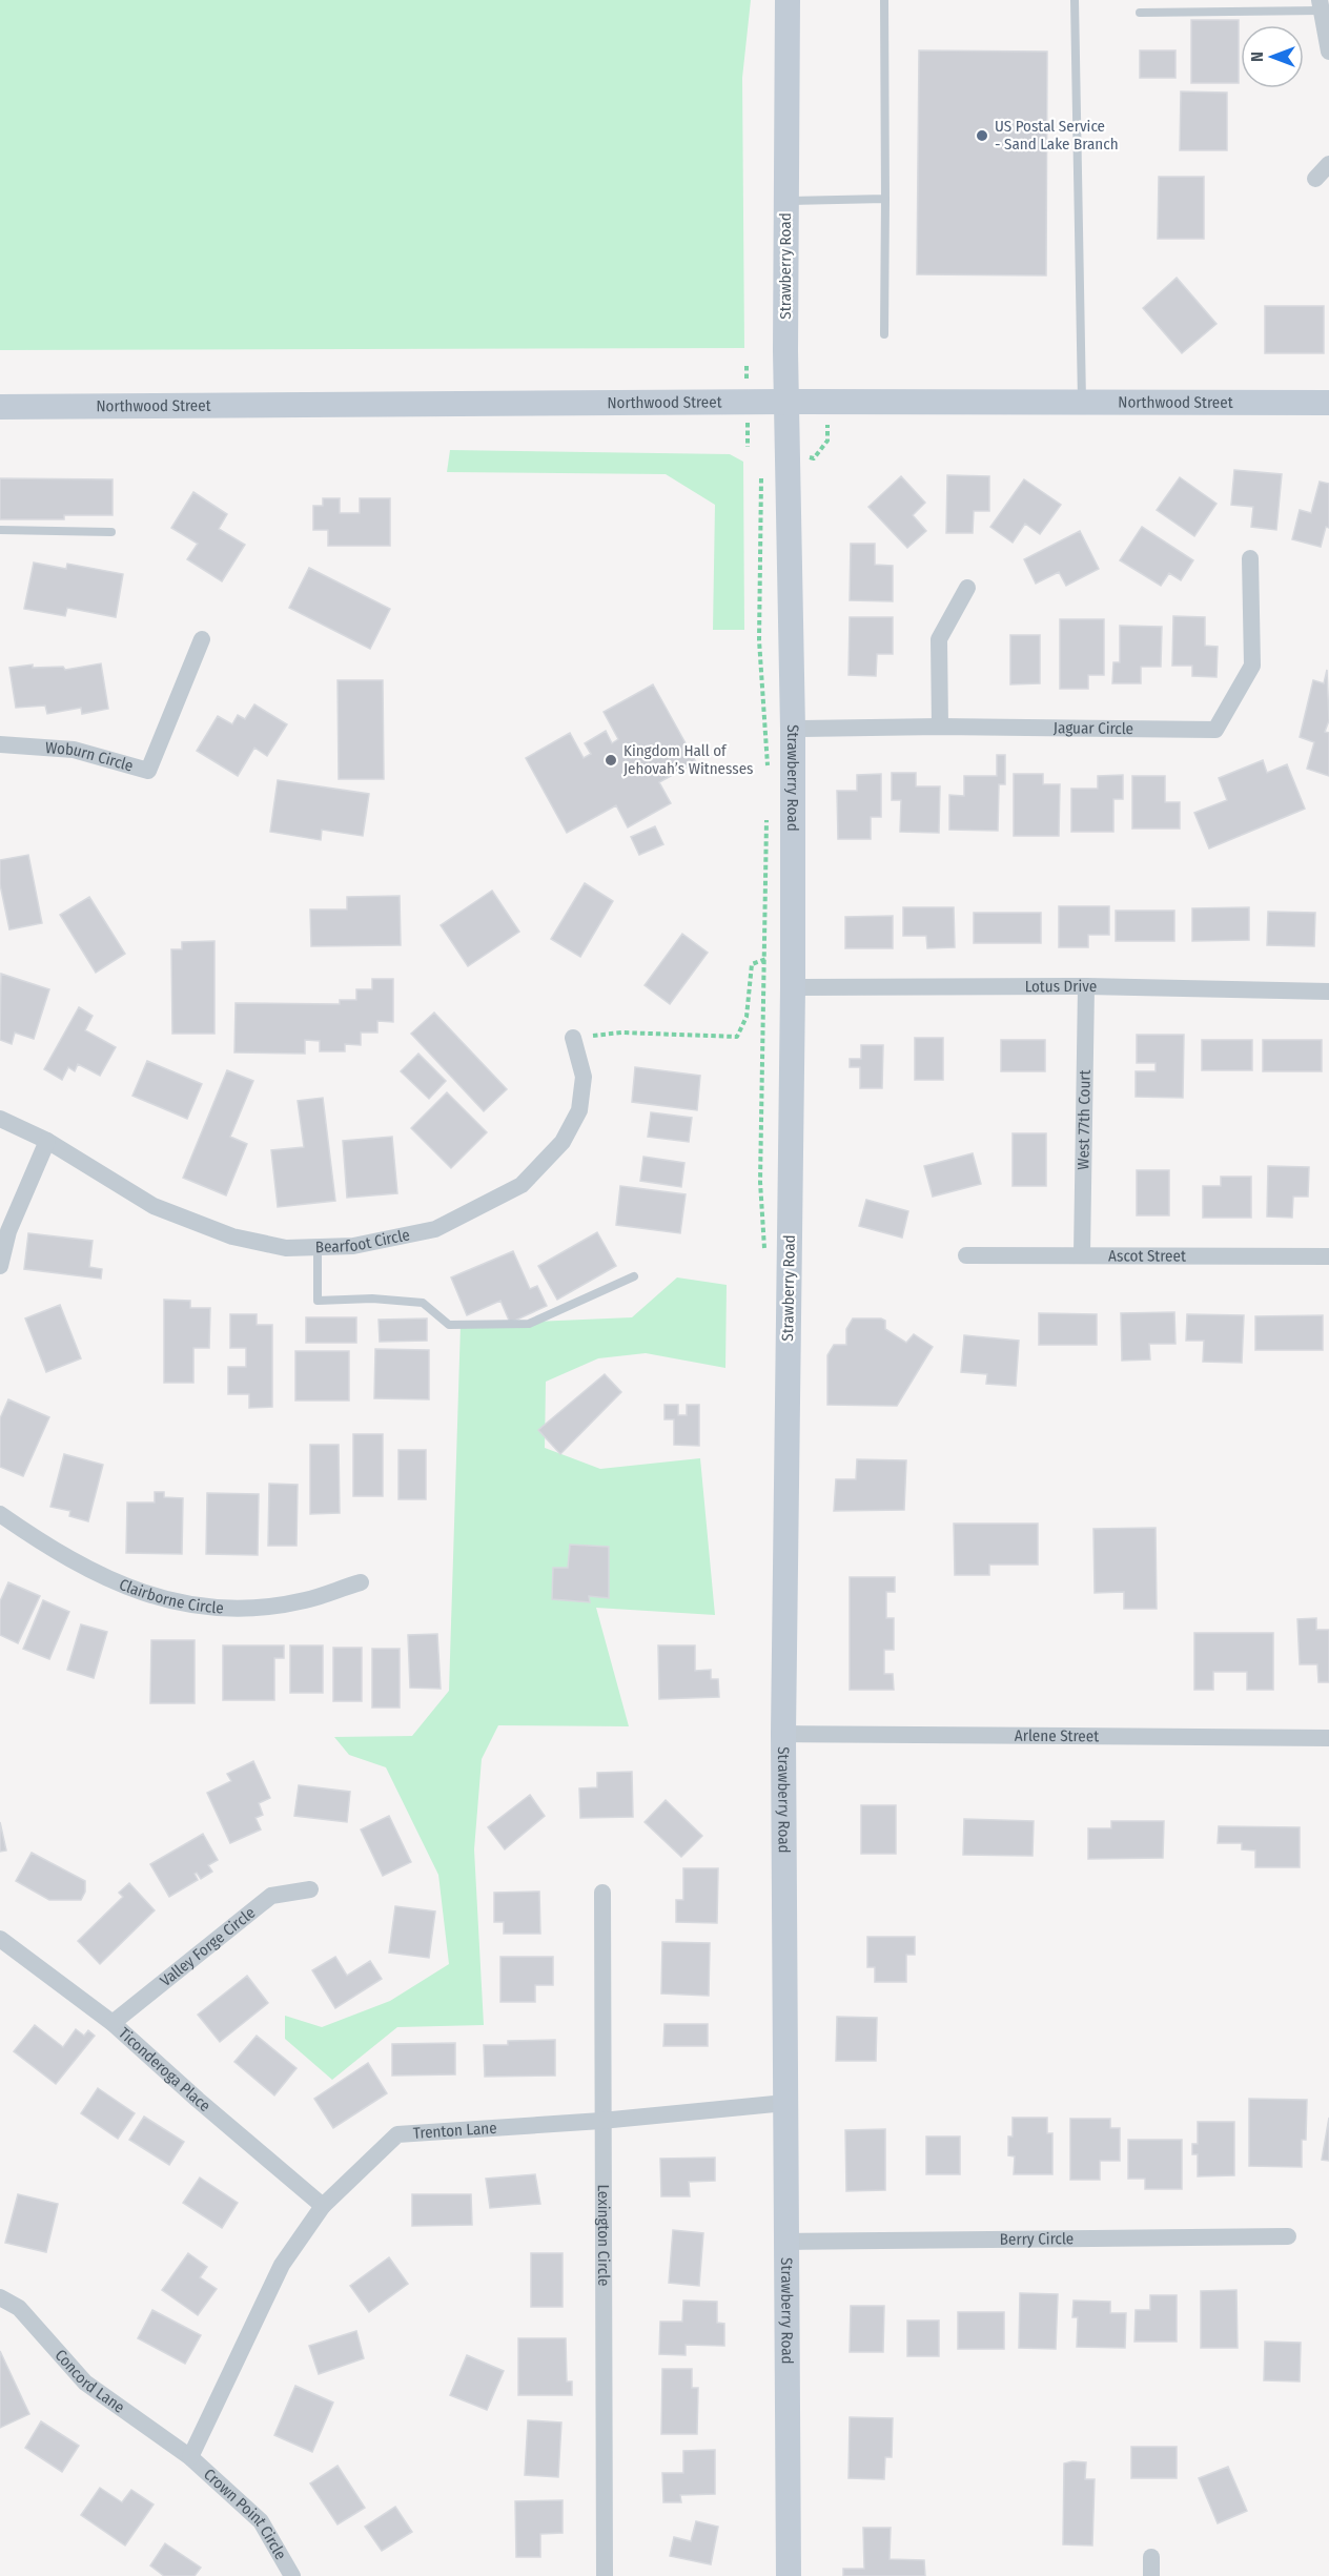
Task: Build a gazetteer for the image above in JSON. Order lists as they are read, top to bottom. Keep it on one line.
{"streets":{"street":["Strawberry Road","Northwood Street","Jaguar Circle","Woburn Circle","Lotus Drive","West 77th Court","Bearfoot Circle","Ascot Street","Clairborne Circle","Arlene Street","Valley Forge Circle","Ticonderoga Place","Trenton Lane","Lexington Circle","Berry Circle","Concord Lane","Crown Point Circle"]},"crossings":[["Strawberry Road","Northwood Street"],["Strawberry Road","Jaguar Circle"],["Strawberry Road","Lotus Drive"],["Strawberry Road","Arlene Street"],["Strawberry Road","Trenton Lane"],["Strawberry Road","Berry Circle"],["Lotus Drive","West 77th Court"],["West 77th Court","Ascot Street"],["Valley Forge Circle","Ticonderoga Place"],["Ticonderoga Place","Trenton Lane"],["Trenton Lane","Lexington Circle"],["Trenton Lane","Concord Lane"],["Trenton Lane","Crown Point Circle"],["Concord Lane","Crown Point Circle"]],"places":["US Postal Service - Sand Lake Branch","Kingdom Hall of Jehovah’s Witnesses"],"north":"left"}
